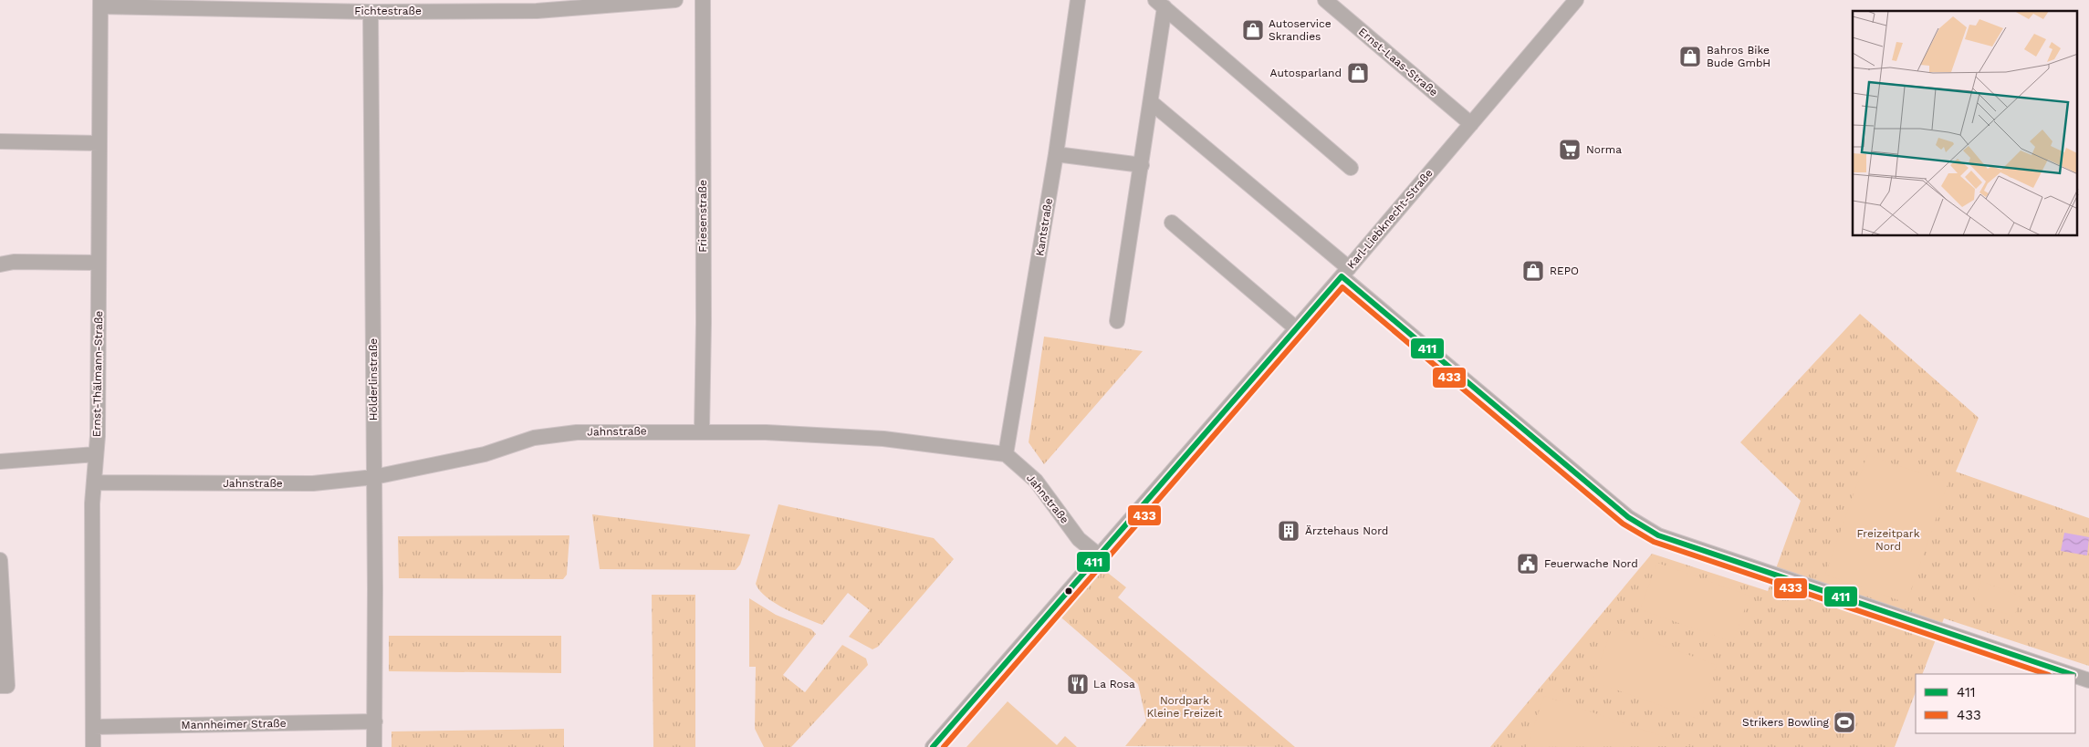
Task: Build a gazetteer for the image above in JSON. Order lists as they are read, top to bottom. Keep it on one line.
{"streets":{"street":["Fichtestraße","Ernst-Laas-Straße","Friesenstraße","Karl-Liebknecht-Straße","Kantstraße","Ernst-Thälmann-Straße","Hölderlinstraße","Jahnstraße","Mannheimer Straße"]},"crossings":[["Fichtestraße","Ernst-Thälmann-Straße"],["Fichtestraße","Hölderlinstraße"],["Ernst-Laas-Straße","Karl-Liebknecht-Straße"],["Friesenstraße","Jahnstraße"],["Karl-Liebknecht-Straße","Jahnstraße"],["Kantstraße","Jahnstraße"],["Ernst-Thälmann-Straße","Jahnstraße"],["Ernst-Thälmann-Straße","Mannheimer Straße"],["Hölderlinstraße","Jahnstraße"],["Hölderlinstraße","Mannheimer Straße"]],"parks":["Freizeitpark Nord","Nordpark Kleine Freizeit"],"places":{"shop":["Autoservice Skrandies","Bahros Bike Bude GmbH","Autosparland","REPO"],"supermarket":["Norma"],"building":["Ärztehaus Nord"],"public building":["Feuerwache Nord"],"restaurant":["La Rosa"],"sports":["Strikers Bowling"]},"lines":["transit line 411","transit line 433"],"legend":["411","433"]}
